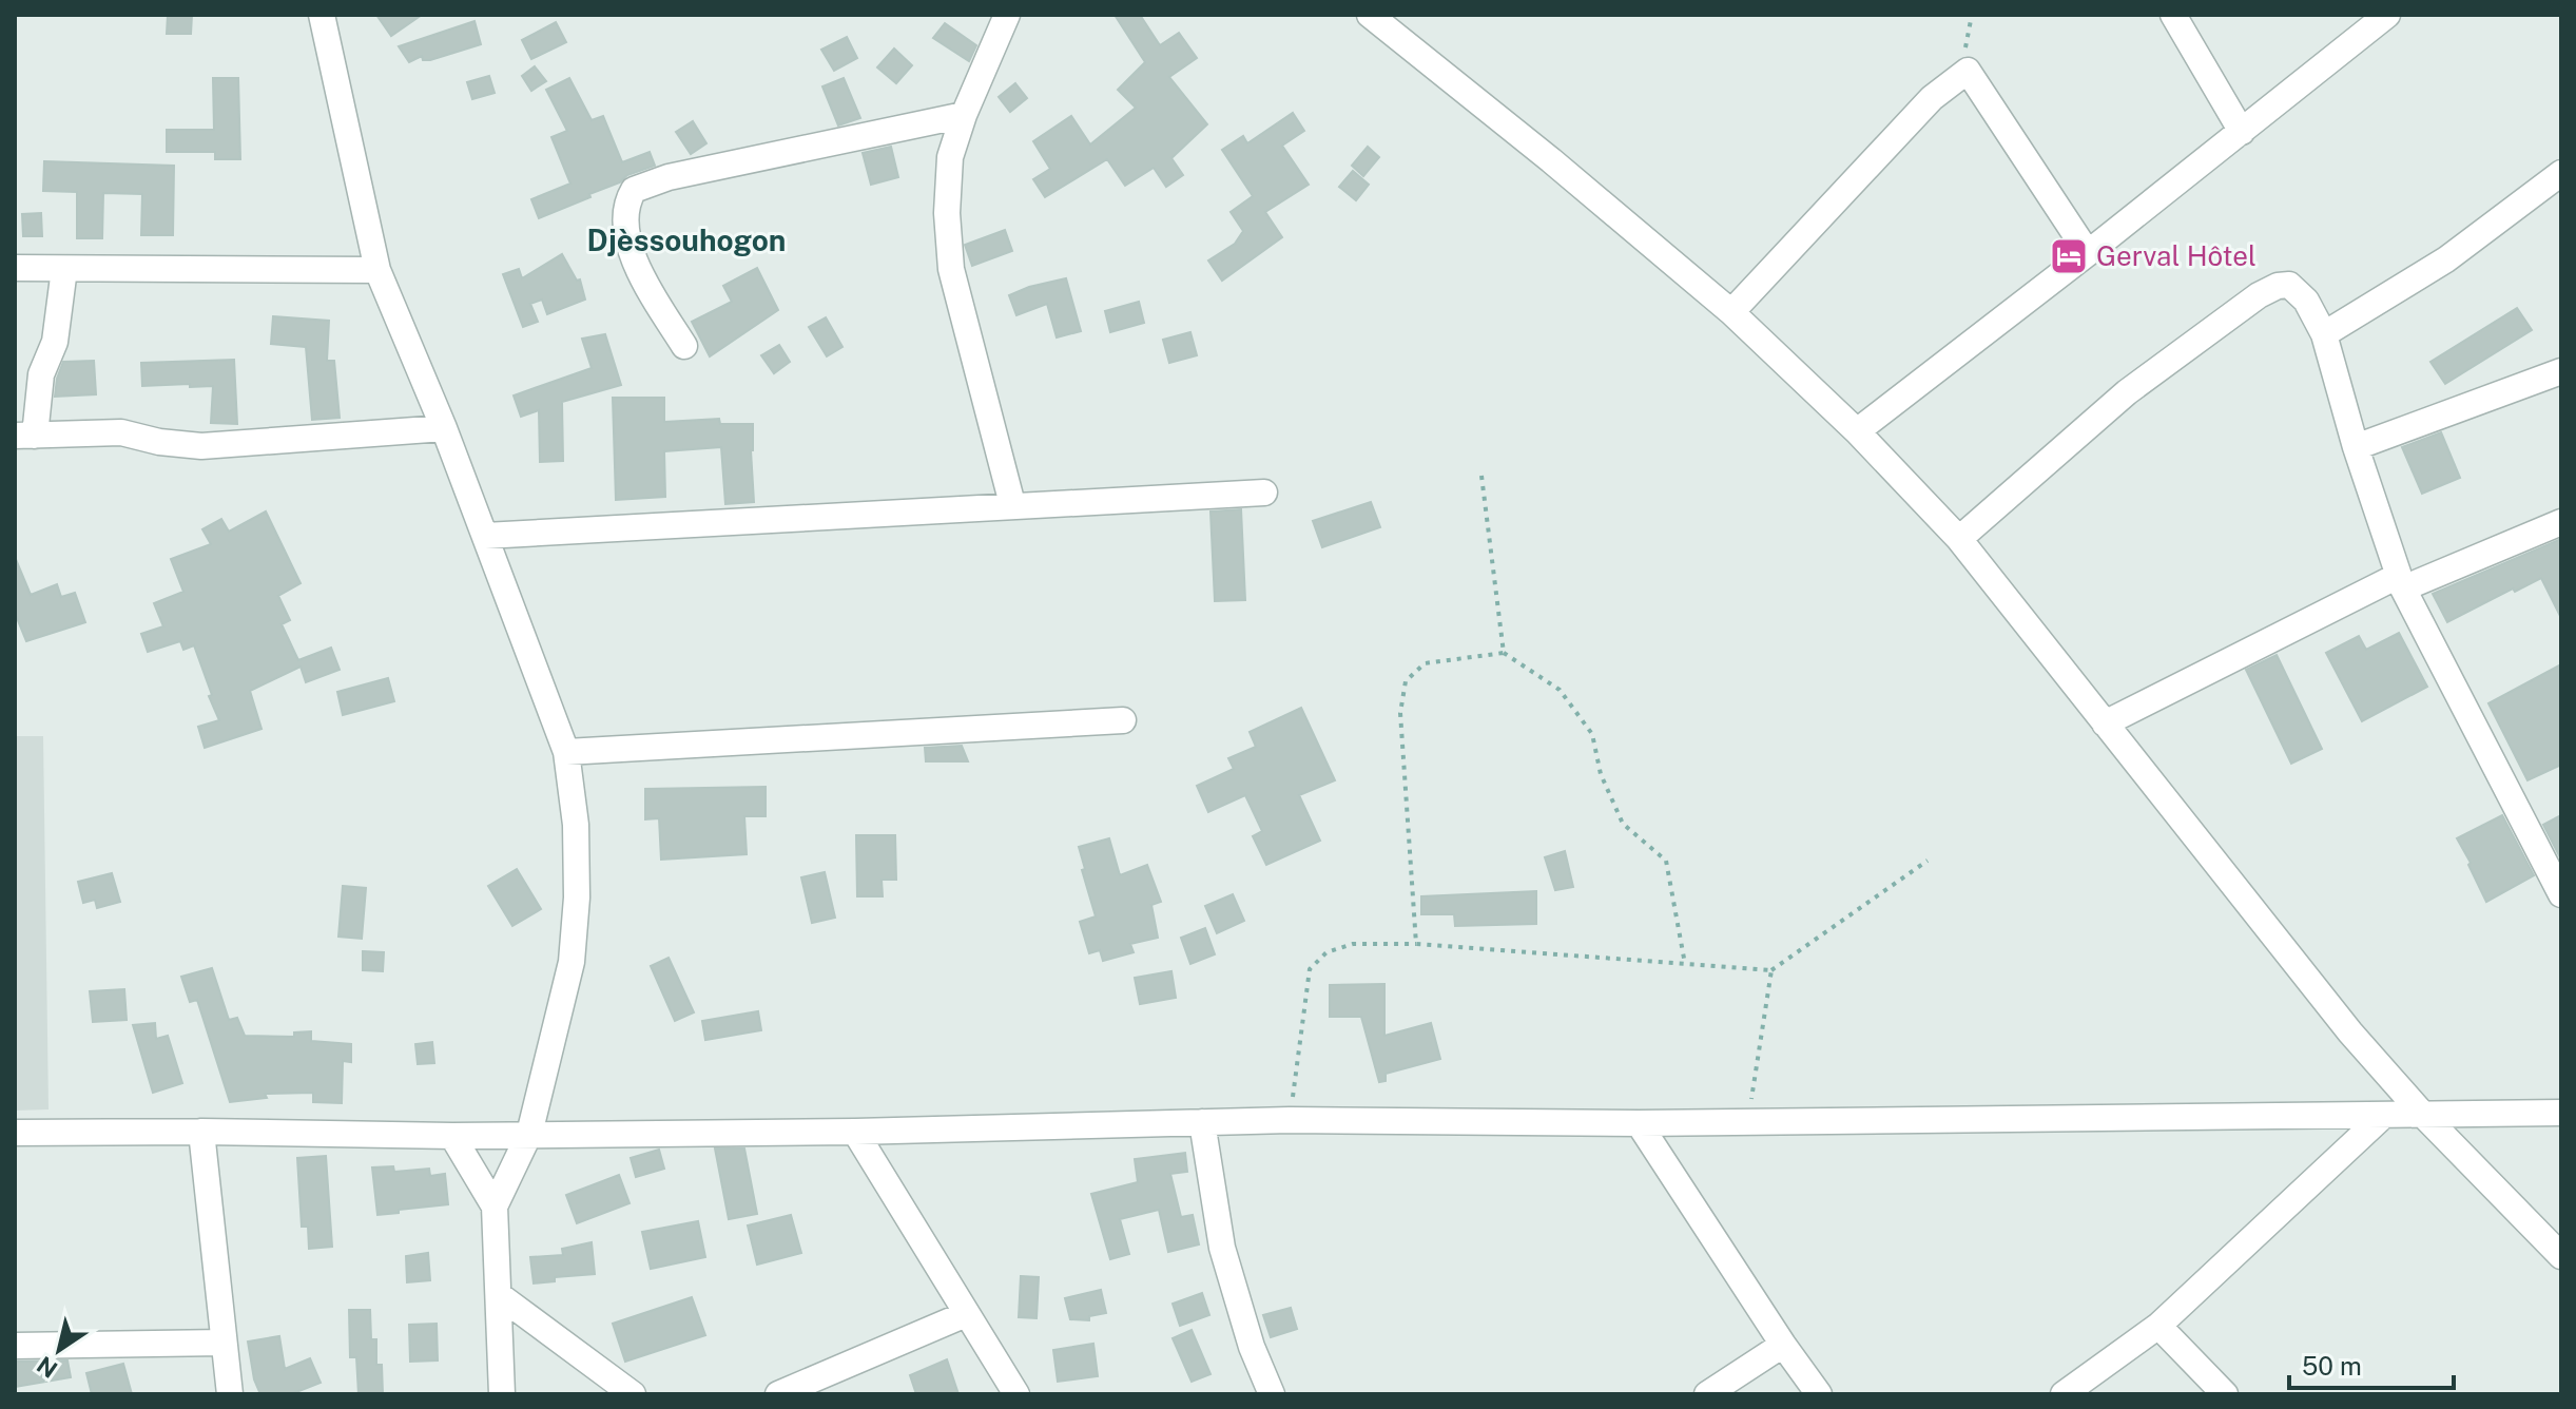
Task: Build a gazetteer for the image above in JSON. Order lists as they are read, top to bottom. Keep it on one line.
{"districts":["Djèssouhogon"],"places":{"hotel":["Gerval Hôtel"]},"scale_bar":"50 m","north":"bottom left"}
